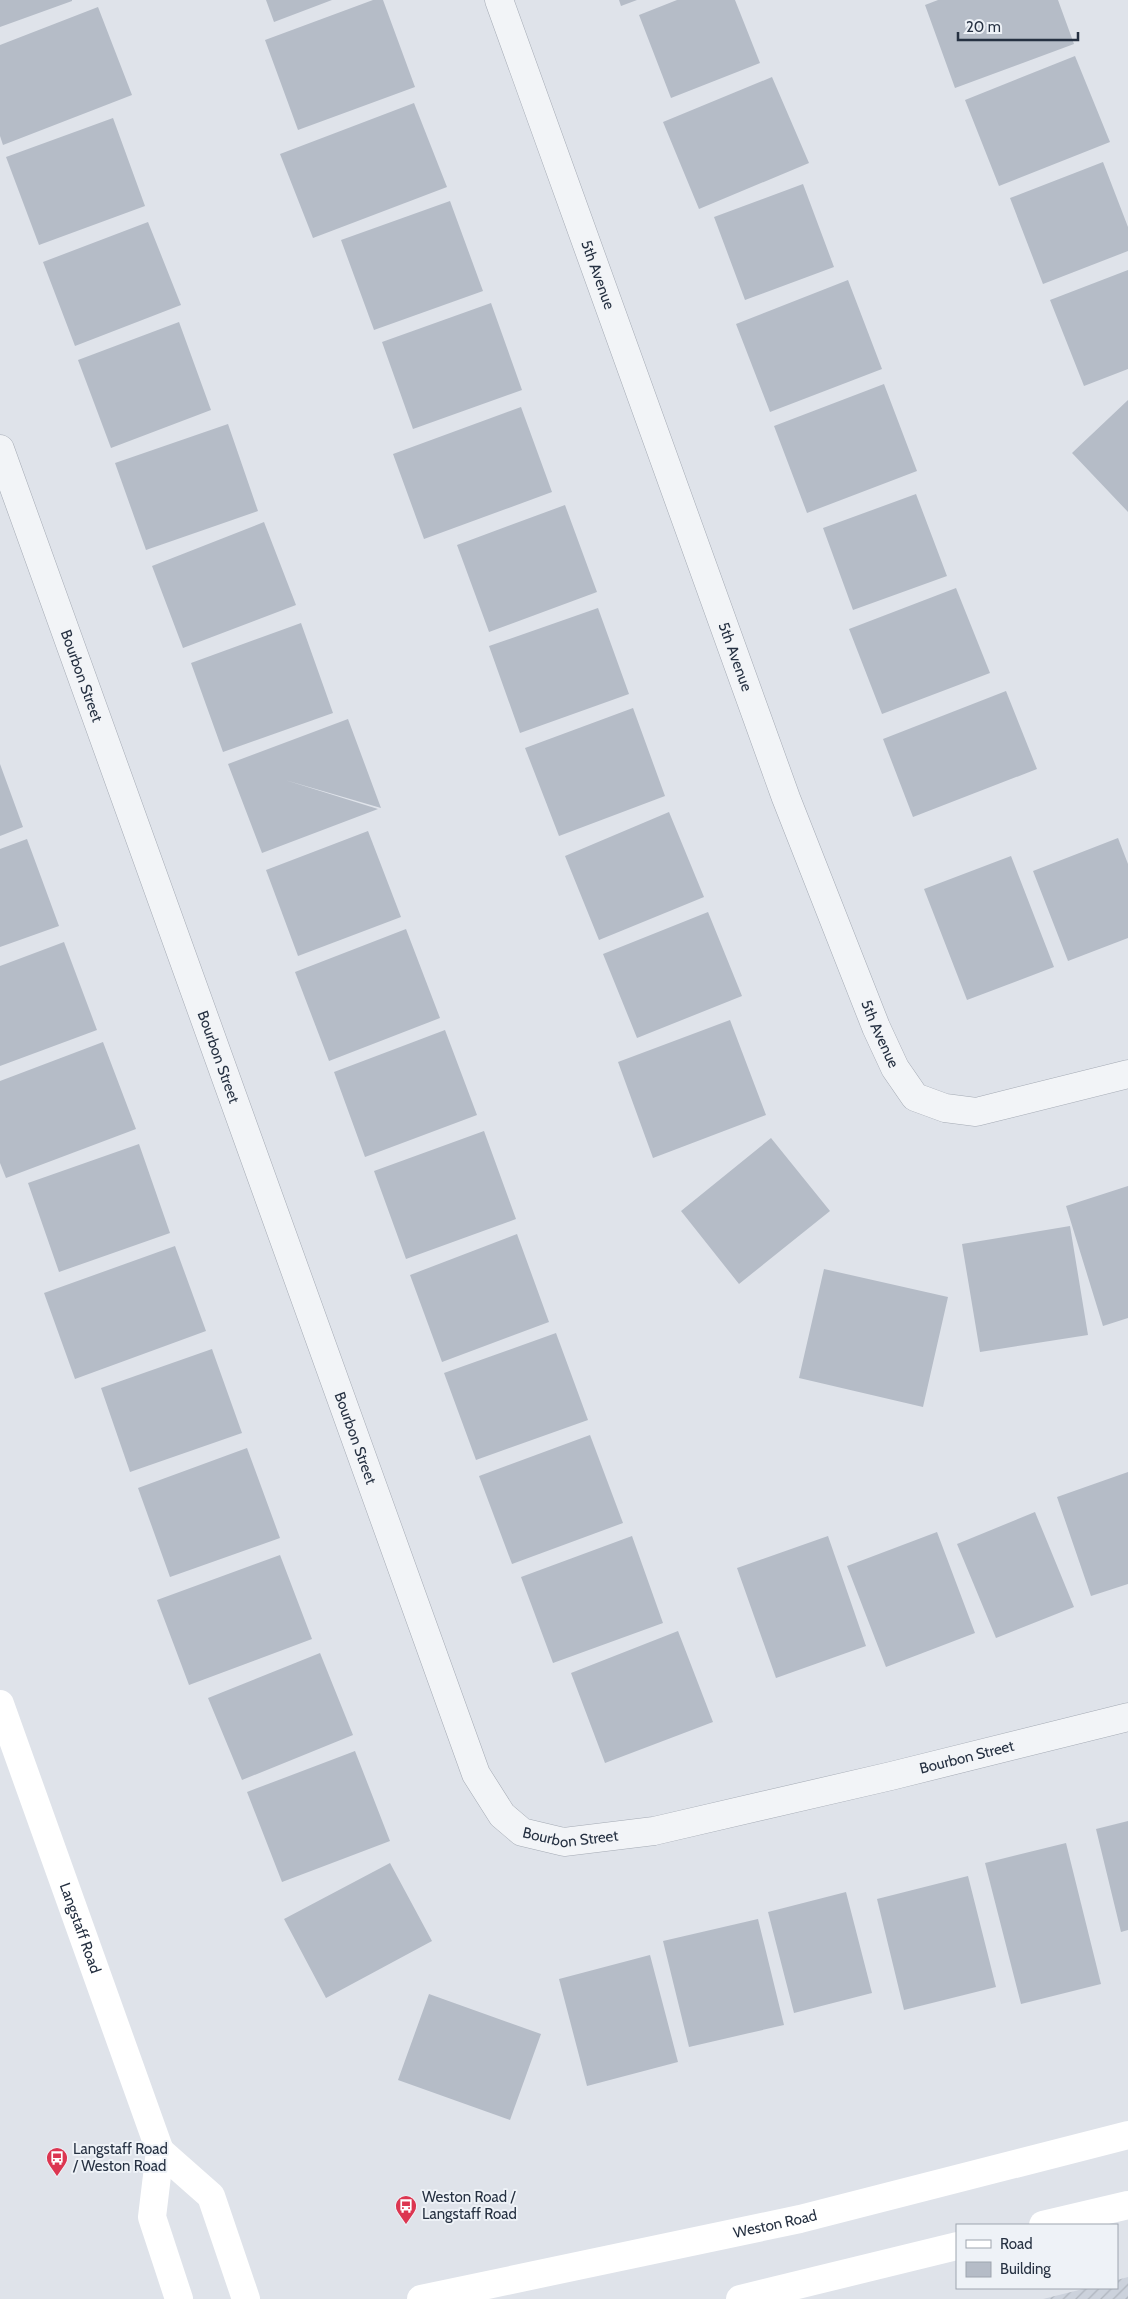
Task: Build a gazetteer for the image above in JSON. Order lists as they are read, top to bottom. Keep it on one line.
{"streets":{"main road":["Langstaff Road","Weston Road"],"street":["5th Avenue","Bourbon Street"]},"places":{"bus stop":["Langstaff Road / Weston Road","Weston Road / Langstaff Road"]},"legend":["Road","Building"],"scale_bar":"20 m"}
